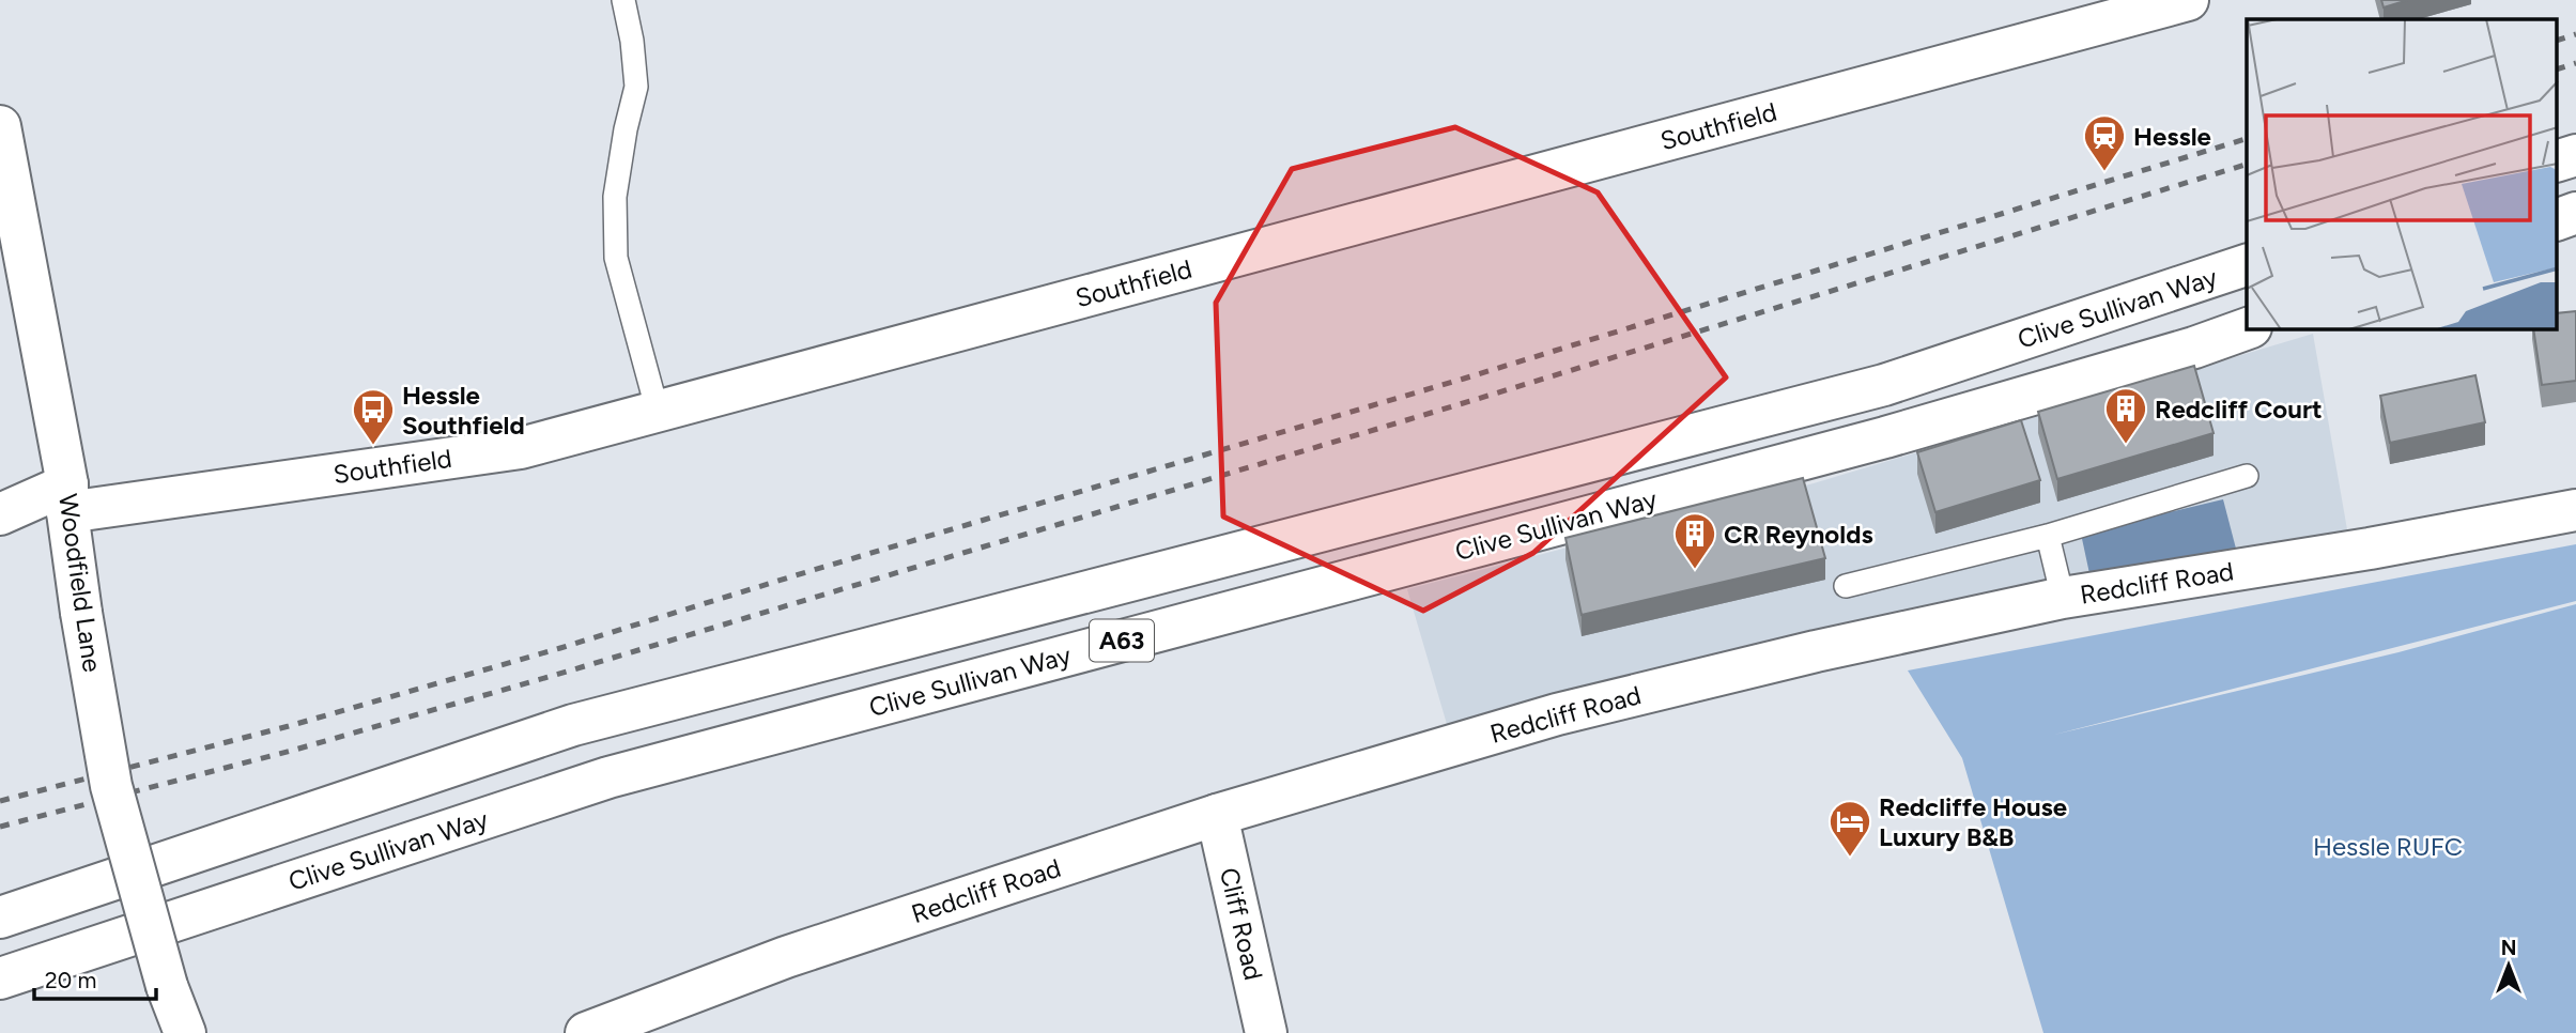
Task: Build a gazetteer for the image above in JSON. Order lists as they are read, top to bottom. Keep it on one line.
{"streets":{"main road":["Southfield","Clive Sullivan Way","Woodfield Lane","Redcliff Road","A63","Cliff Road"]},"crossings":[["Southfield","Woodfield Lane"],["Redcliff Road","Cliff Road"]],"parks":["Hessle RUFC"],"places":{"station":["Hessle"],"building":["Redcliff Court","CR Reynolds"],"bus stop":["Hessle Southfield"],"hotel":["Redcliffe House Luxury B&B"]},"scale_bar":"20 m","north":"top"}
